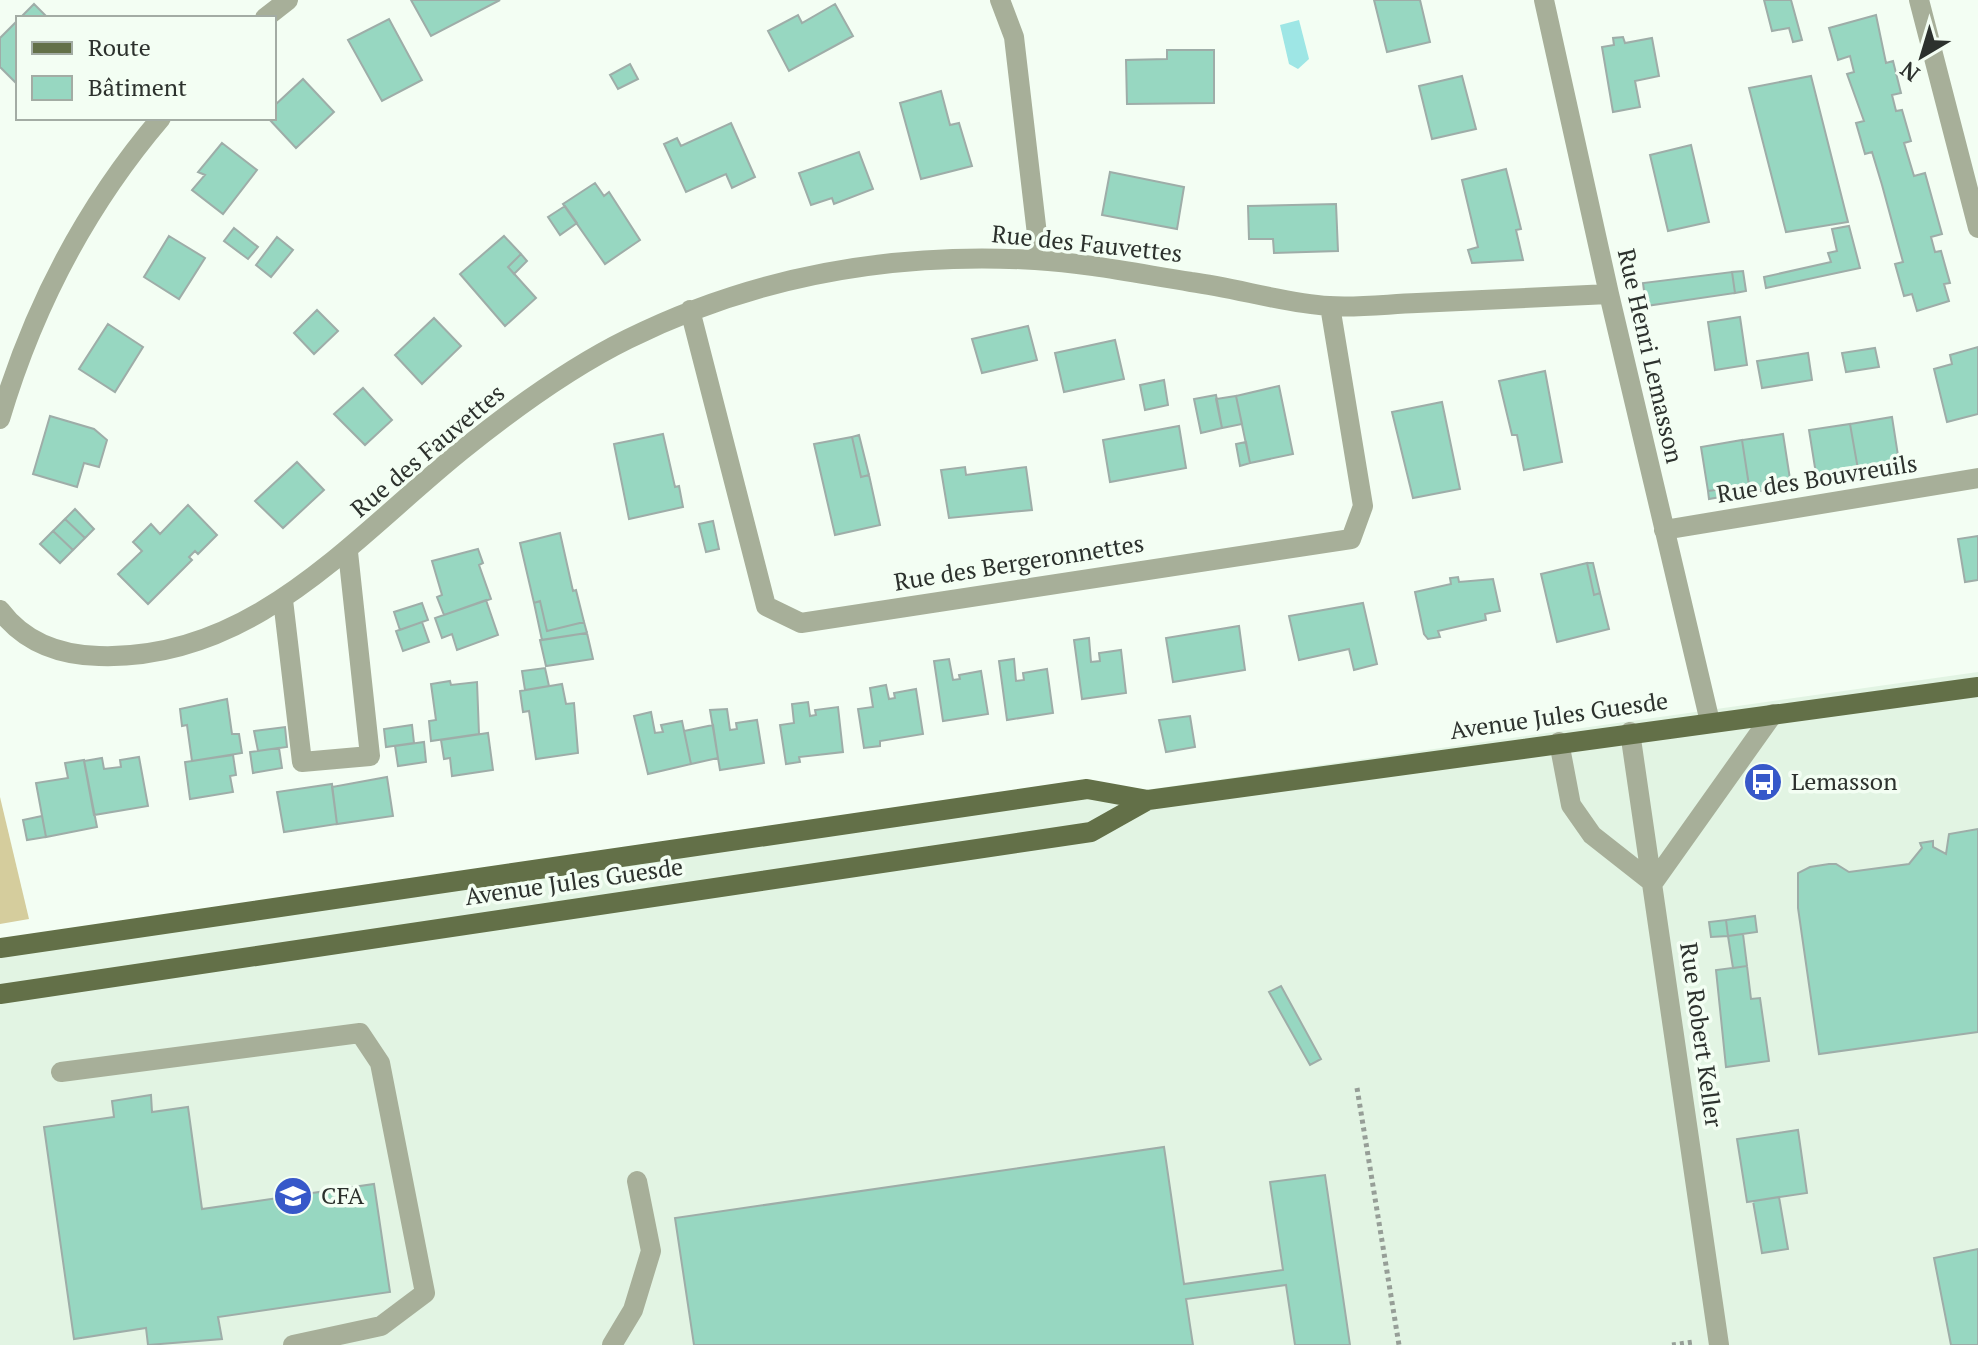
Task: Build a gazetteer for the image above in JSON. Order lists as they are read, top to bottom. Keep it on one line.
{"streets":{"main road":["Avenue Jules Guesde"],"street":["Rue des Fauvettes","Rue Henri Lemasson","Rue des Bouvreuils","Rue des Bergeronnettes","Rue Robert Keller"]},"crossings":[["Rue des Fauvettes","Rue Henri Lemasson"],["Rue des Fauvettes","Rue des Bergeronnettes"],["Rue Henri Lemasson","Rue des Bouvreuils"],["Rue Henri Lemasson","Avenue Jules Guesde"],["Avenue Jules Guesde","Rue Robert Keller"]],"places":{"bus stop":["Lemasson"],"school or university":["CFA"]},"legend":["Route","Bâtiment"],"north":"bottom left"}
